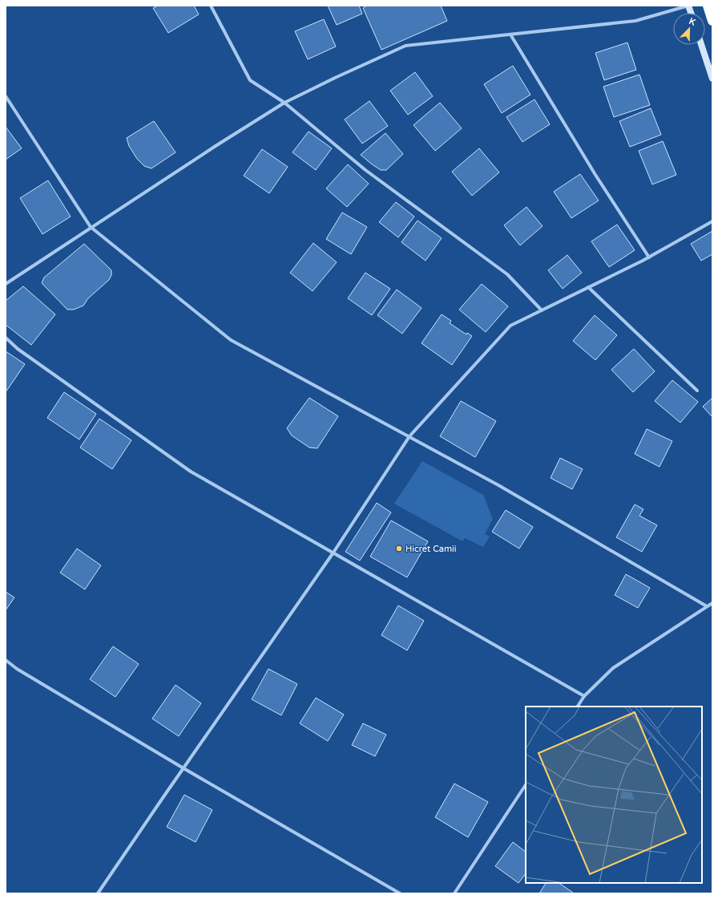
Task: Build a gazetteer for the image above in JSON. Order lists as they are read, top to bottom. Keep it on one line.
{"places":["Hicret Camii"],"north":"top right"}
